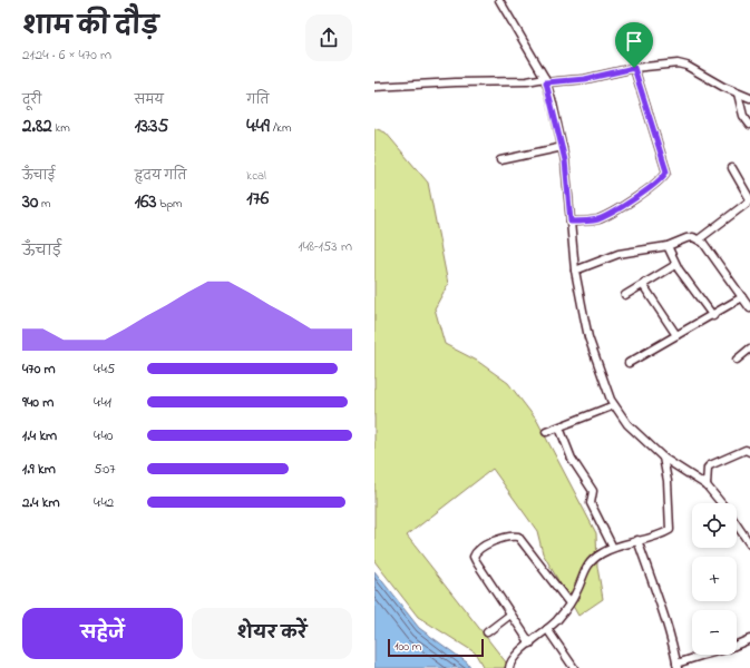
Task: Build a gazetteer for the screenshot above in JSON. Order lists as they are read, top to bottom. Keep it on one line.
{"scale_bar":"100 m","page":{"heading":["शाम की दौड़","21:24 · 6 × 470 m"],"stats":[["दूरी","2.82 km"],["समय","13:35"],["गति","4:49 /km"],["ऊँचाई","30 m"],["हृदय गति","163 bpm"],["kcal","176"]],"chart":["ऊँचाई","148–153 m"],"list":[{"name":"470 m","note":"4:45"},{"name":"940 m","note":"4:41"},{"name":"1.4 km","note":"4:40"},{"name":"1.9 km","note":"5:07"},{"name":"2.4 km","note":"4:42"}],"map_buttons":["+","−"],"buttons":["सहेजें","शेयर करें"],"scale":"100 m"}}
